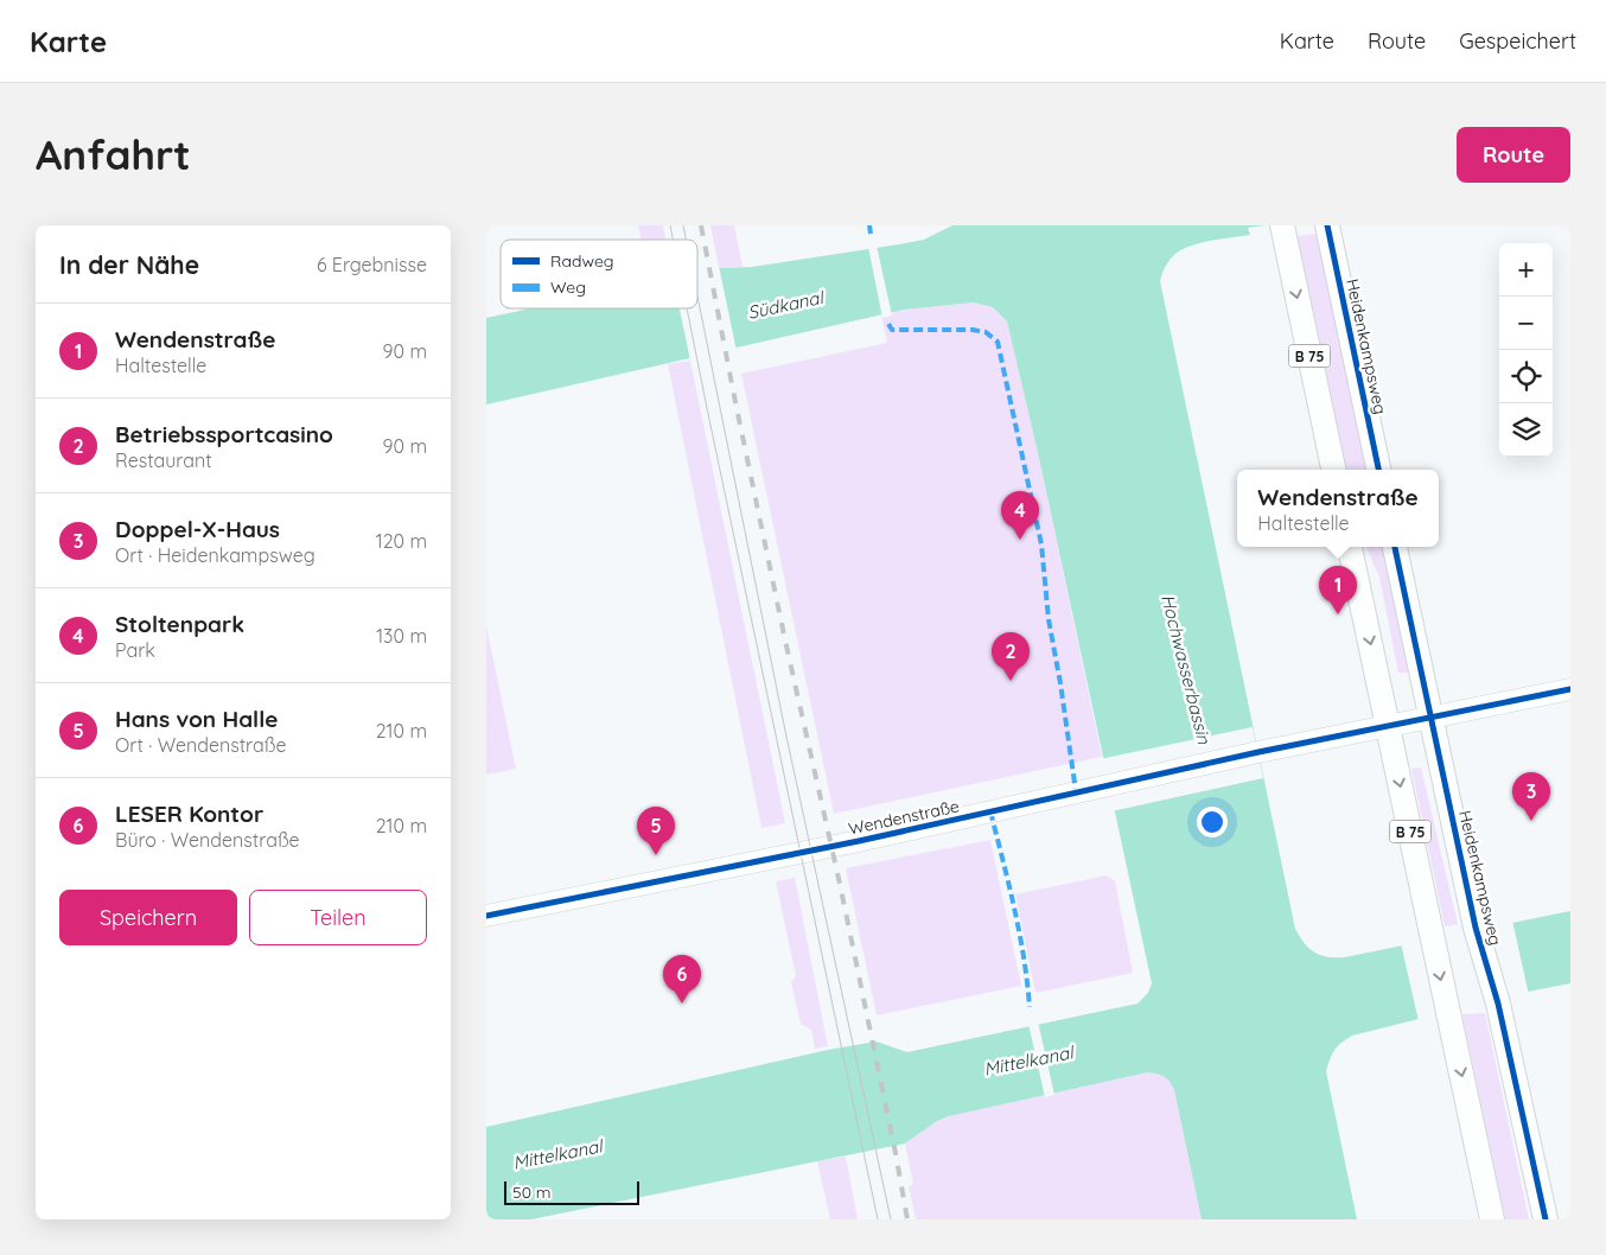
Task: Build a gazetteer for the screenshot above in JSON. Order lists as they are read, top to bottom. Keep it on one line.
{"streets":{"main road":["Heidenkampsweg","B 75"],"street":["Wendenstraße"]},"crossings":[["Heidenkampsweg","Wendenstraße"],["B 75","Wendenstraße"]],"water":["Südkanal","Hochwasserbassin","Mittelkanal"],"legend":["Radweg","Weg"],"scale_bar":"50 m","page":{"header":"Karte","nav":["Karte","Route","Gespeichert"],"buttons":["Route",["Speichern","Teilen"]],"title":"Anfahrt","heading":["In der Nähe","6 Ergebnisse"],"map_buttons":["+","−"],"list":[{"mark":"1","name":"Wendenstraße","note":"Haltestelle","value":"90 m"},{"mark":"2","name":"Betriebssportcasino","note":"Restaurant","value":"90 m"},{"mark":"3","name":"Doppel-X-Haus","note":"Ort · Heidenkampsweg","value":"120 m"},{"mark":"4","name":"Stoltenpark","note":"Park","value":"130 m"},{"mark":"5","name":"Hans von Halle","note":"Ort · Wendenstraße","value":"210 m"},{"mark":"6","name":"LESER Kontor","note":"Büro · Wendenstraße","value":"210 m"}],"popup":["Wendenstraße","Haltestelle"],"pins":["4","1","2","3","5","6"],"scale":"50 m"}}
